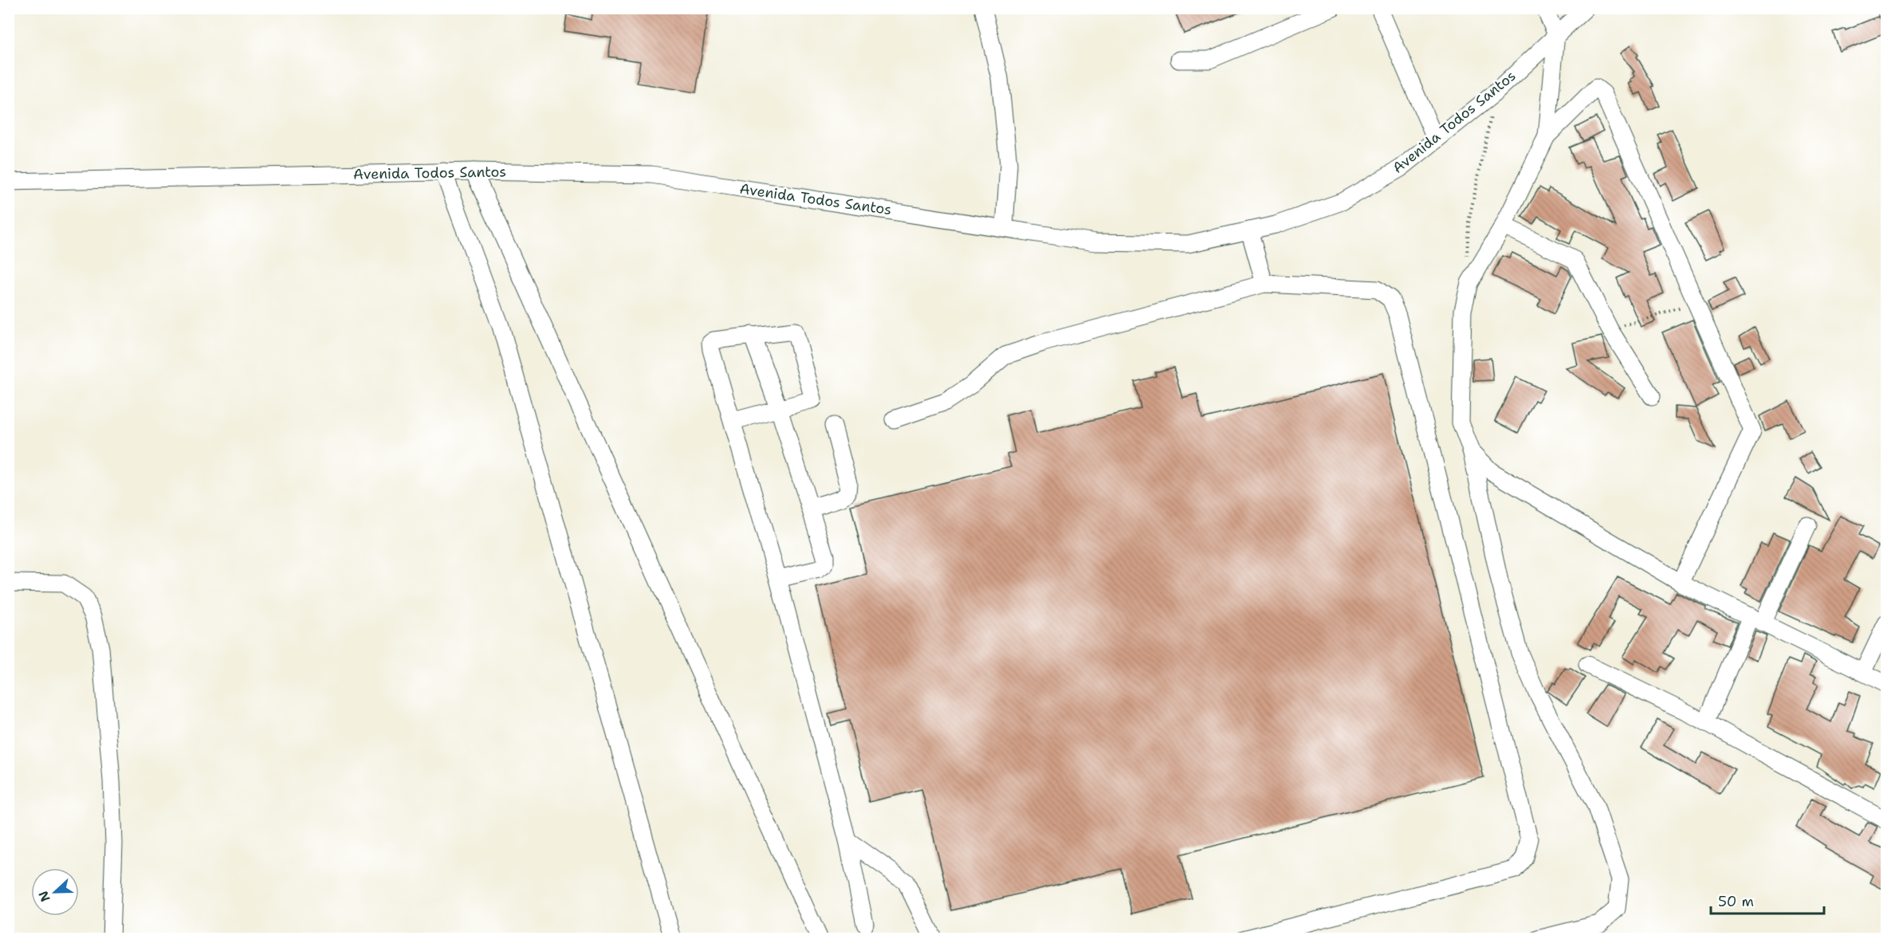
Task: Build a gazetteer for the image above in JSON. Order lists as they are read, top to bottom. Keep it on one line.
{"streets":{"street":["Avenida Todos Santos"]},"scale_bar":"50 m","north":"left"}
